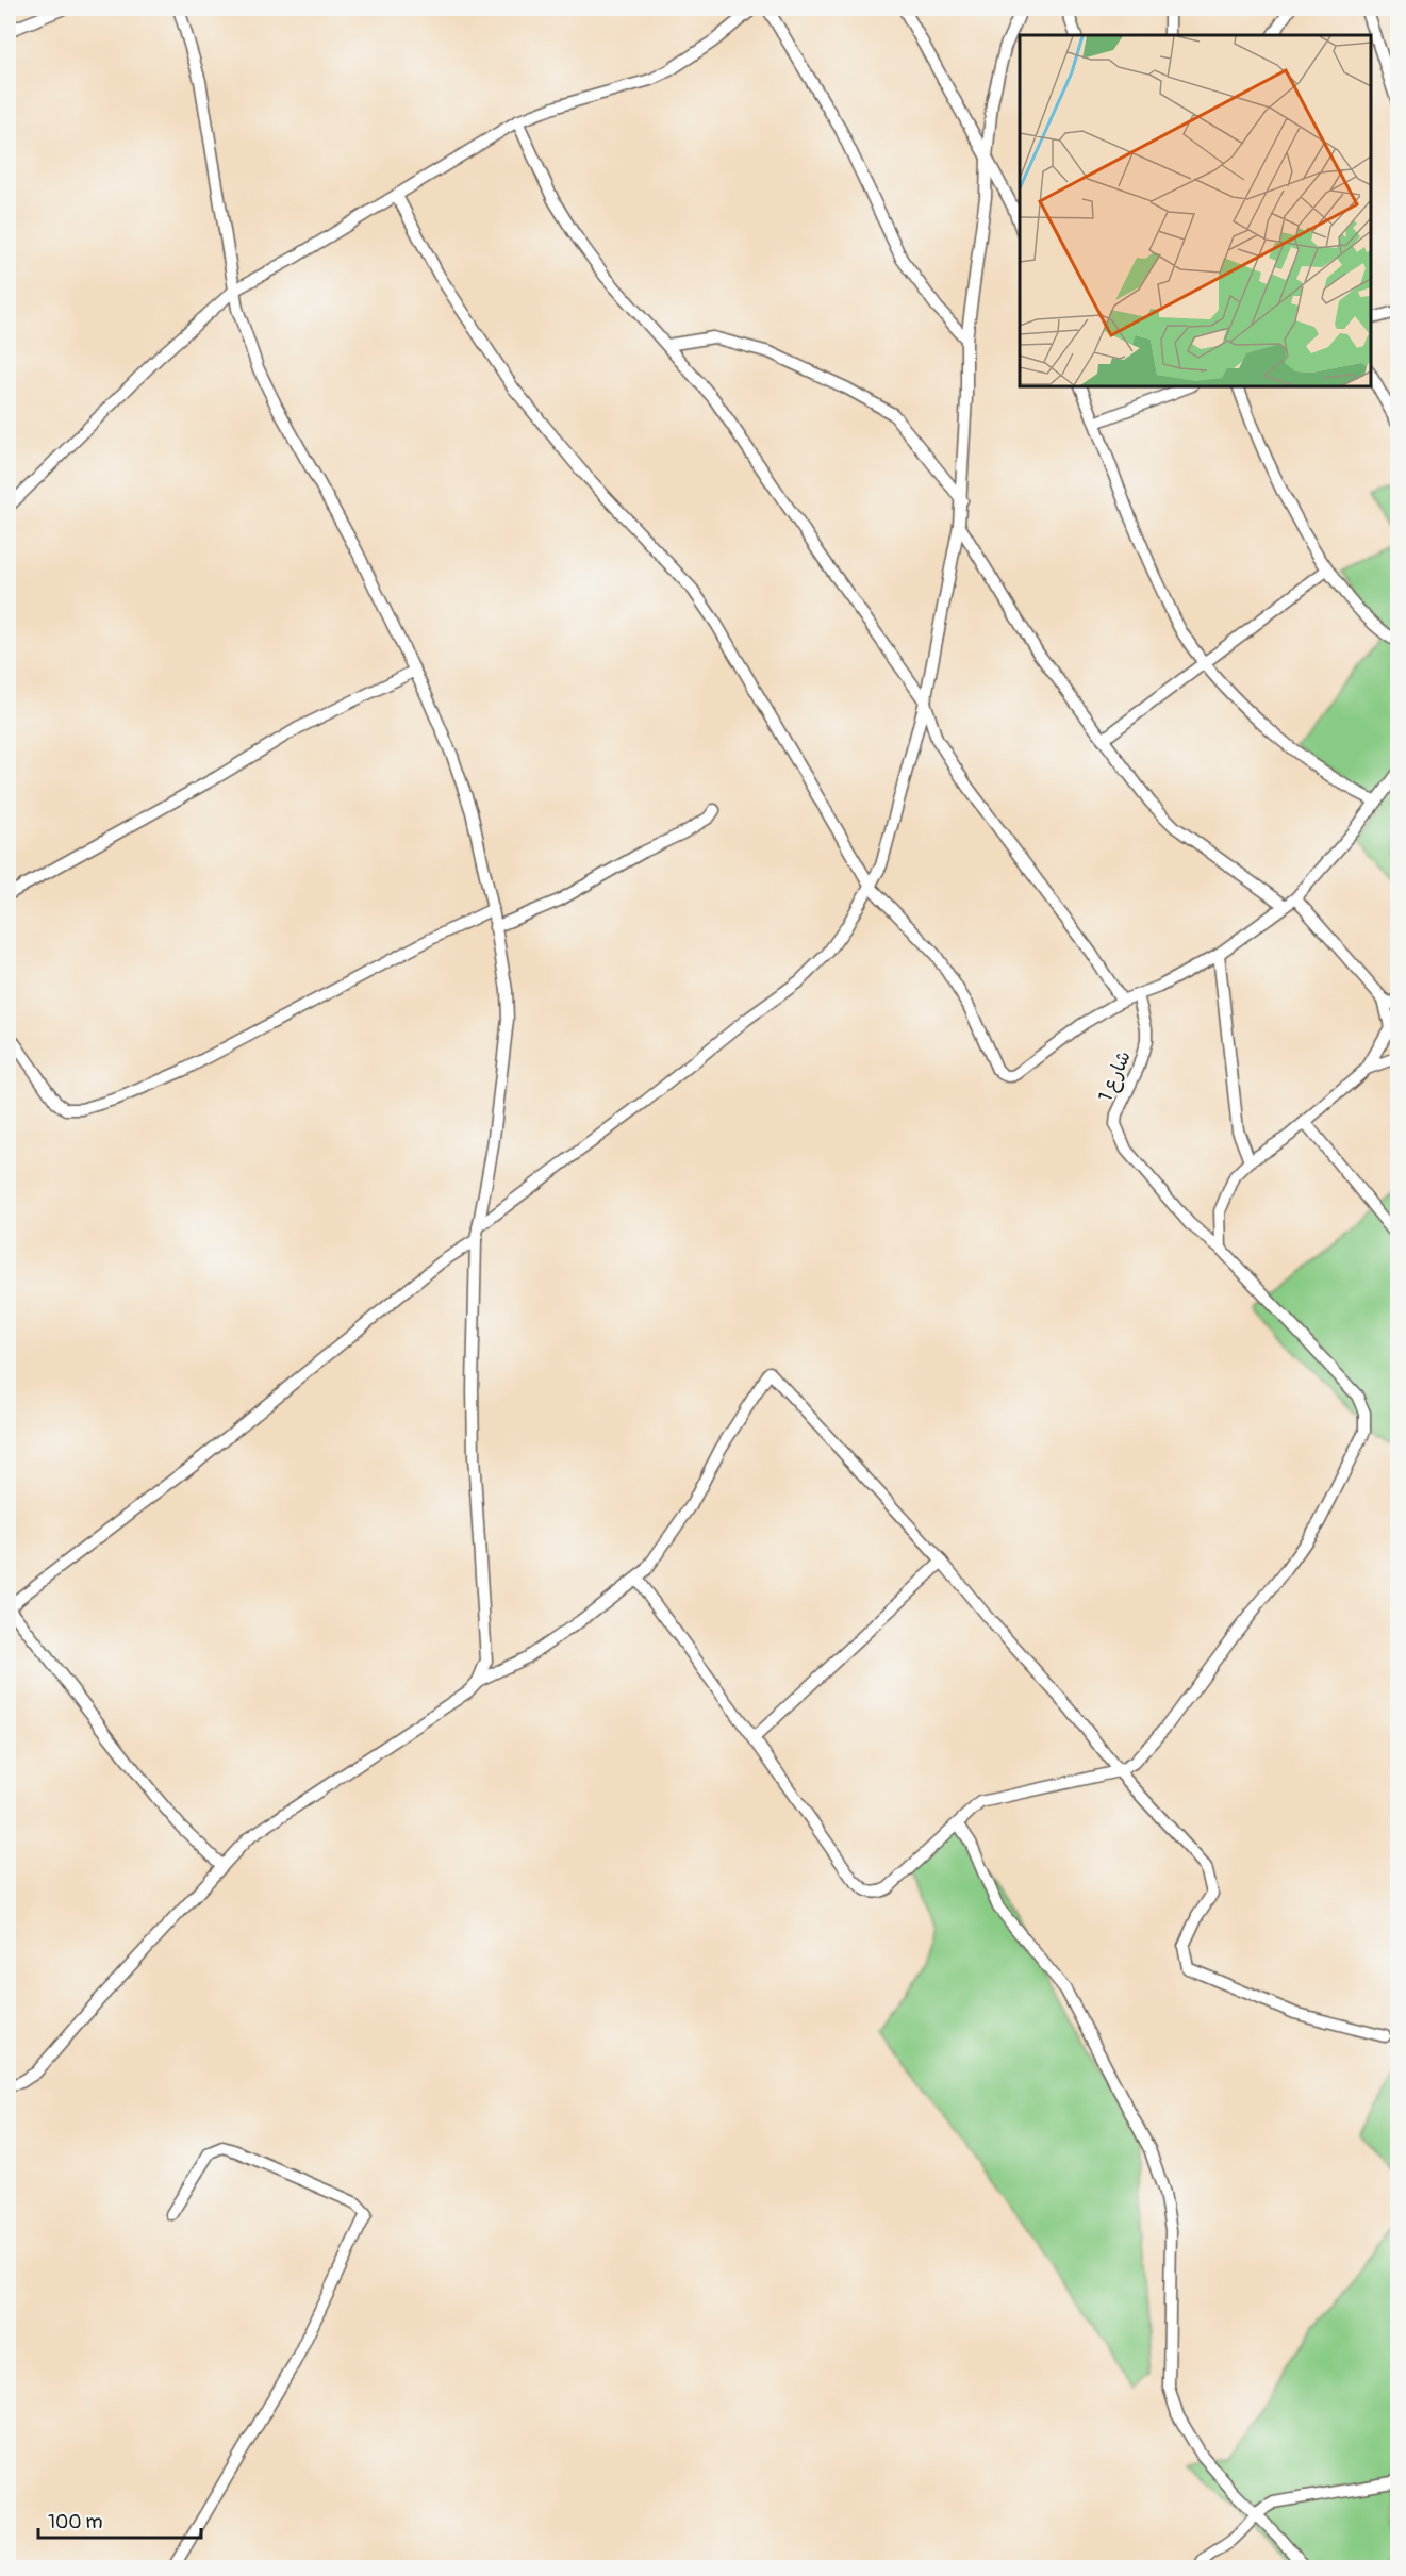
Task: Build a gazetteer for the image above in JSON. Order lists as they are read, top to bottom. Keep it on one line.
{"streets":{"street":["شارع 1"]},"scale_bar":"100 m"}
